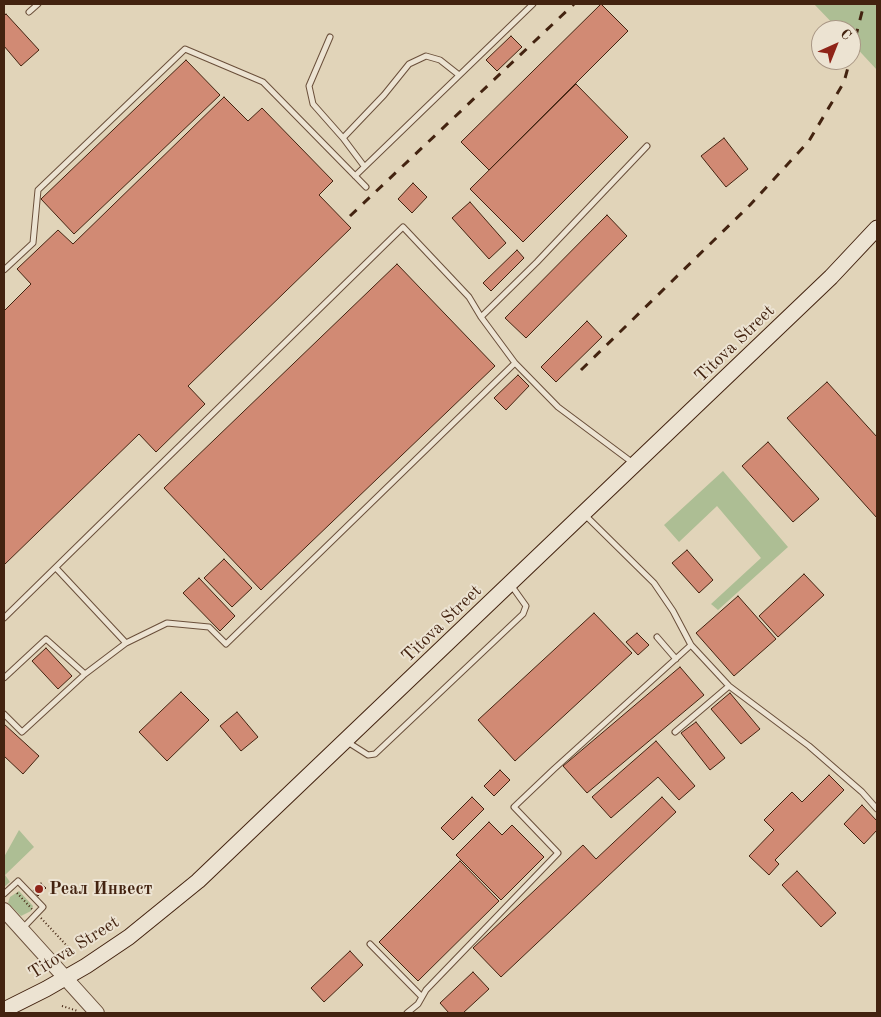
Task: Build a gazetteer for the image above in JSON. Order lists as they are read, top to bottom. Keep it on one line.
{"streets":{"main road":["Titova Street"]},"places":["Реал Инвест"],"north":"top right"}
